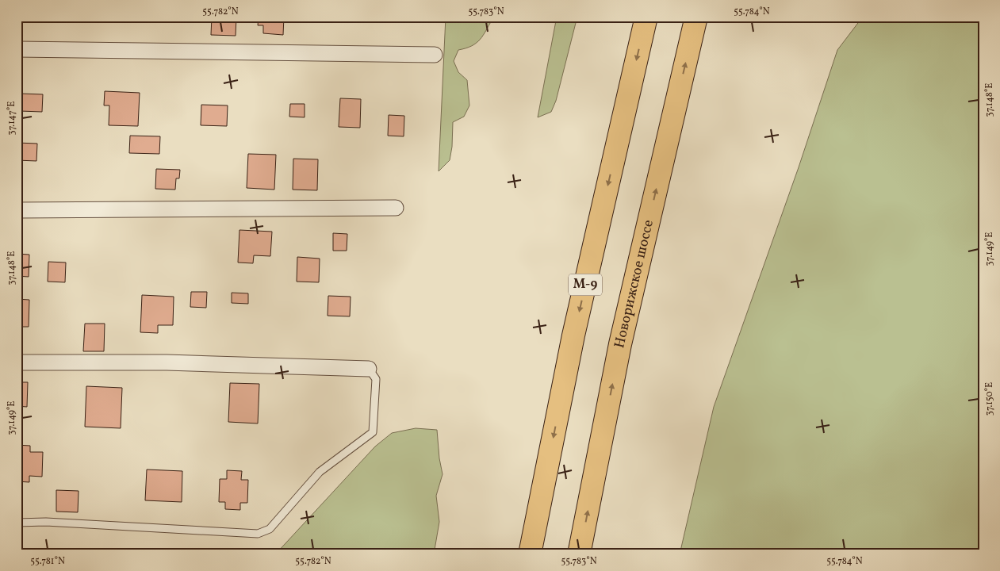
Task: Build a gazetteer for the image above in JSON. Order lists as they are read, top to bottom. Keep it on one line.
{"streets":{"highway":["М-9","Новорижское шоссе"]},"coordinates":["55.782°N","55.783°N","55.784°N","37.148°E","37.147°E","37.149°E","37.150°E","55.781°N"]}
